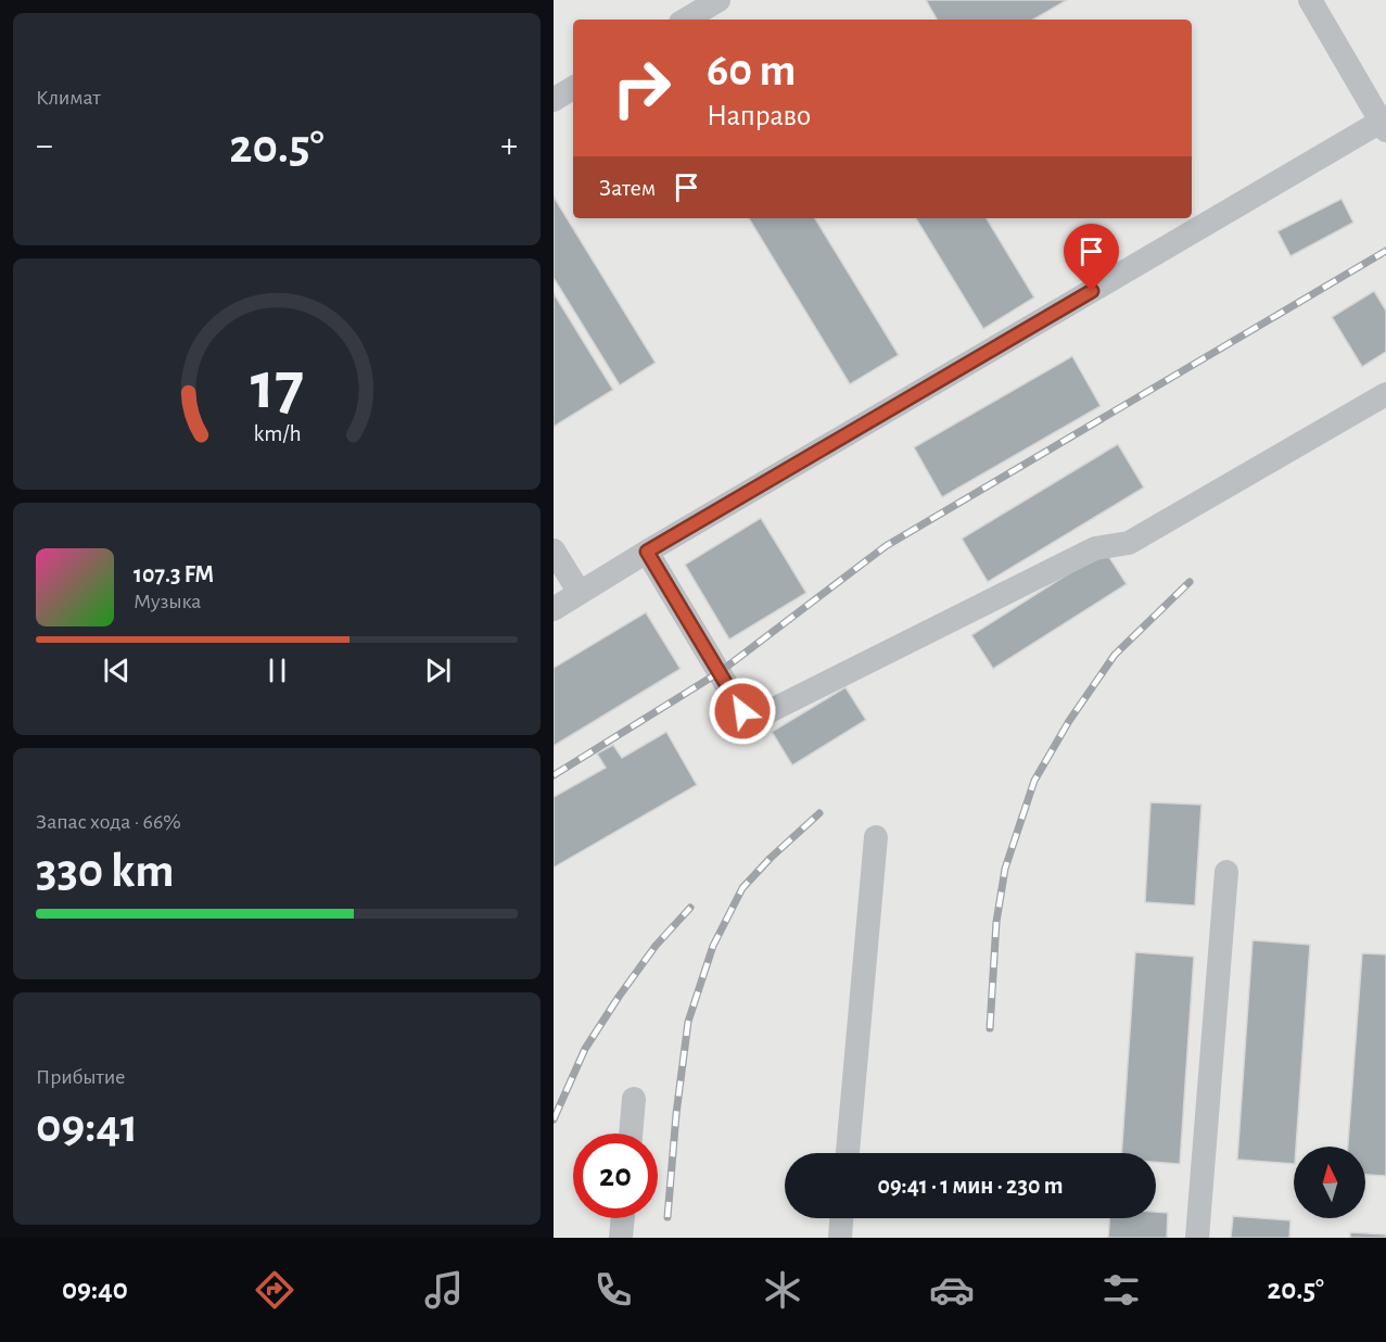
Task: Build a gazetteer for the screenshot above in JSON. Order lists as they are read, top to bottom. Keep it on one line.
{"north":"top","page":{"tile":["Климат",["Запас хода · 66%","330 km"],["Прибытие","09:41"]],"turn":["60 m","Направо"],"heat":["−","20.5°","+"],"then":"Затем","song":["107.3 FM","Музыка"],"limit":"20","trip":"09:41 · 1 мин · 230 m","tabs":["09:40","20.5°"],"gauge":["17","km/h"]}}
